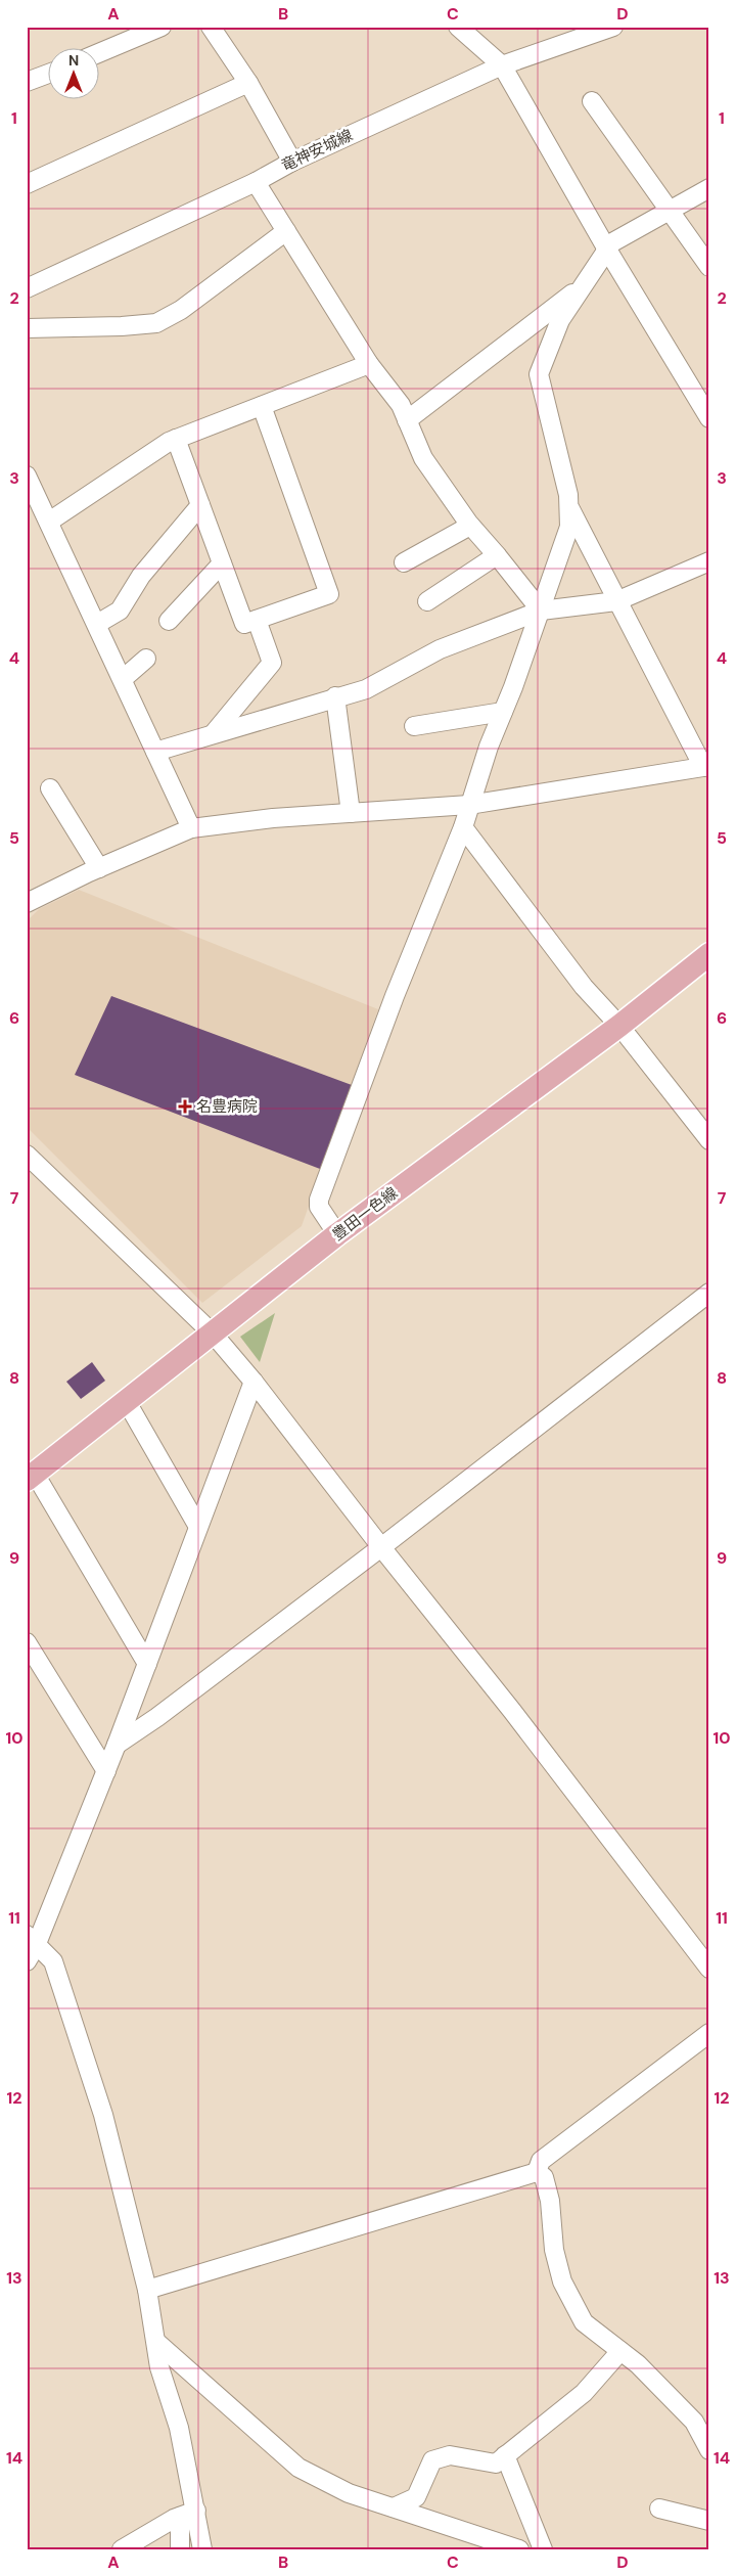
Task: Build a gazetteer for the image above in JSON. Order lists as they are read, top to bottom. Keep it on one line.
{"streets":{"main road":["豊田一色線"],"street":["竜神安城線"]},"places":{"health":["名豊病院"]},"north":"top","grid":{"columns":["A","B","C","D"],"rows":["1","2","3","4","5","6","7","8","9","10","11","12","13","14"]}}
